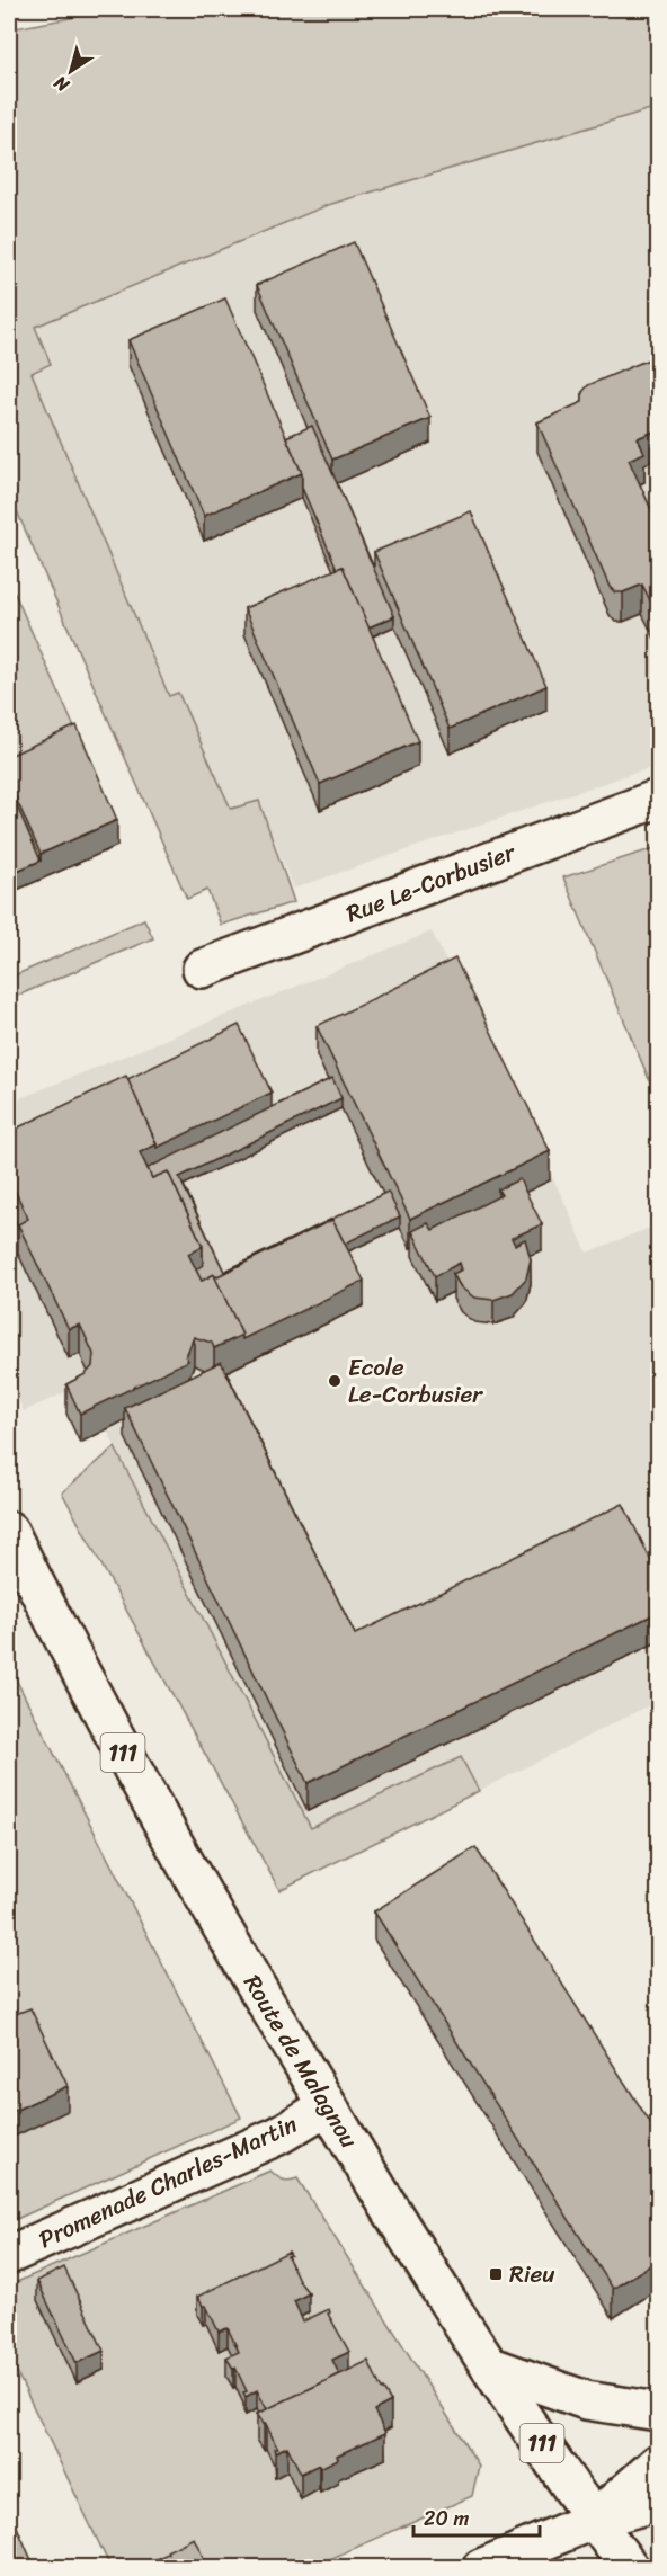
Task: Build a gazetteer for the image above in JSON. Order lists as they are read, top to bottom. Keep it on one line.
{"streets":{"main road":["Rue Le-Corbusier","111","Route de Malagnou","Promenade Charles-Martin"]},"crossings":[["Route de Malagnou","Promenade Charles-Martin"]],"places":{"other":["Ecole Le-Corbusier"],"transit":["Rieu"]},"scale_bar":"20 m","north":"bottom left"}
